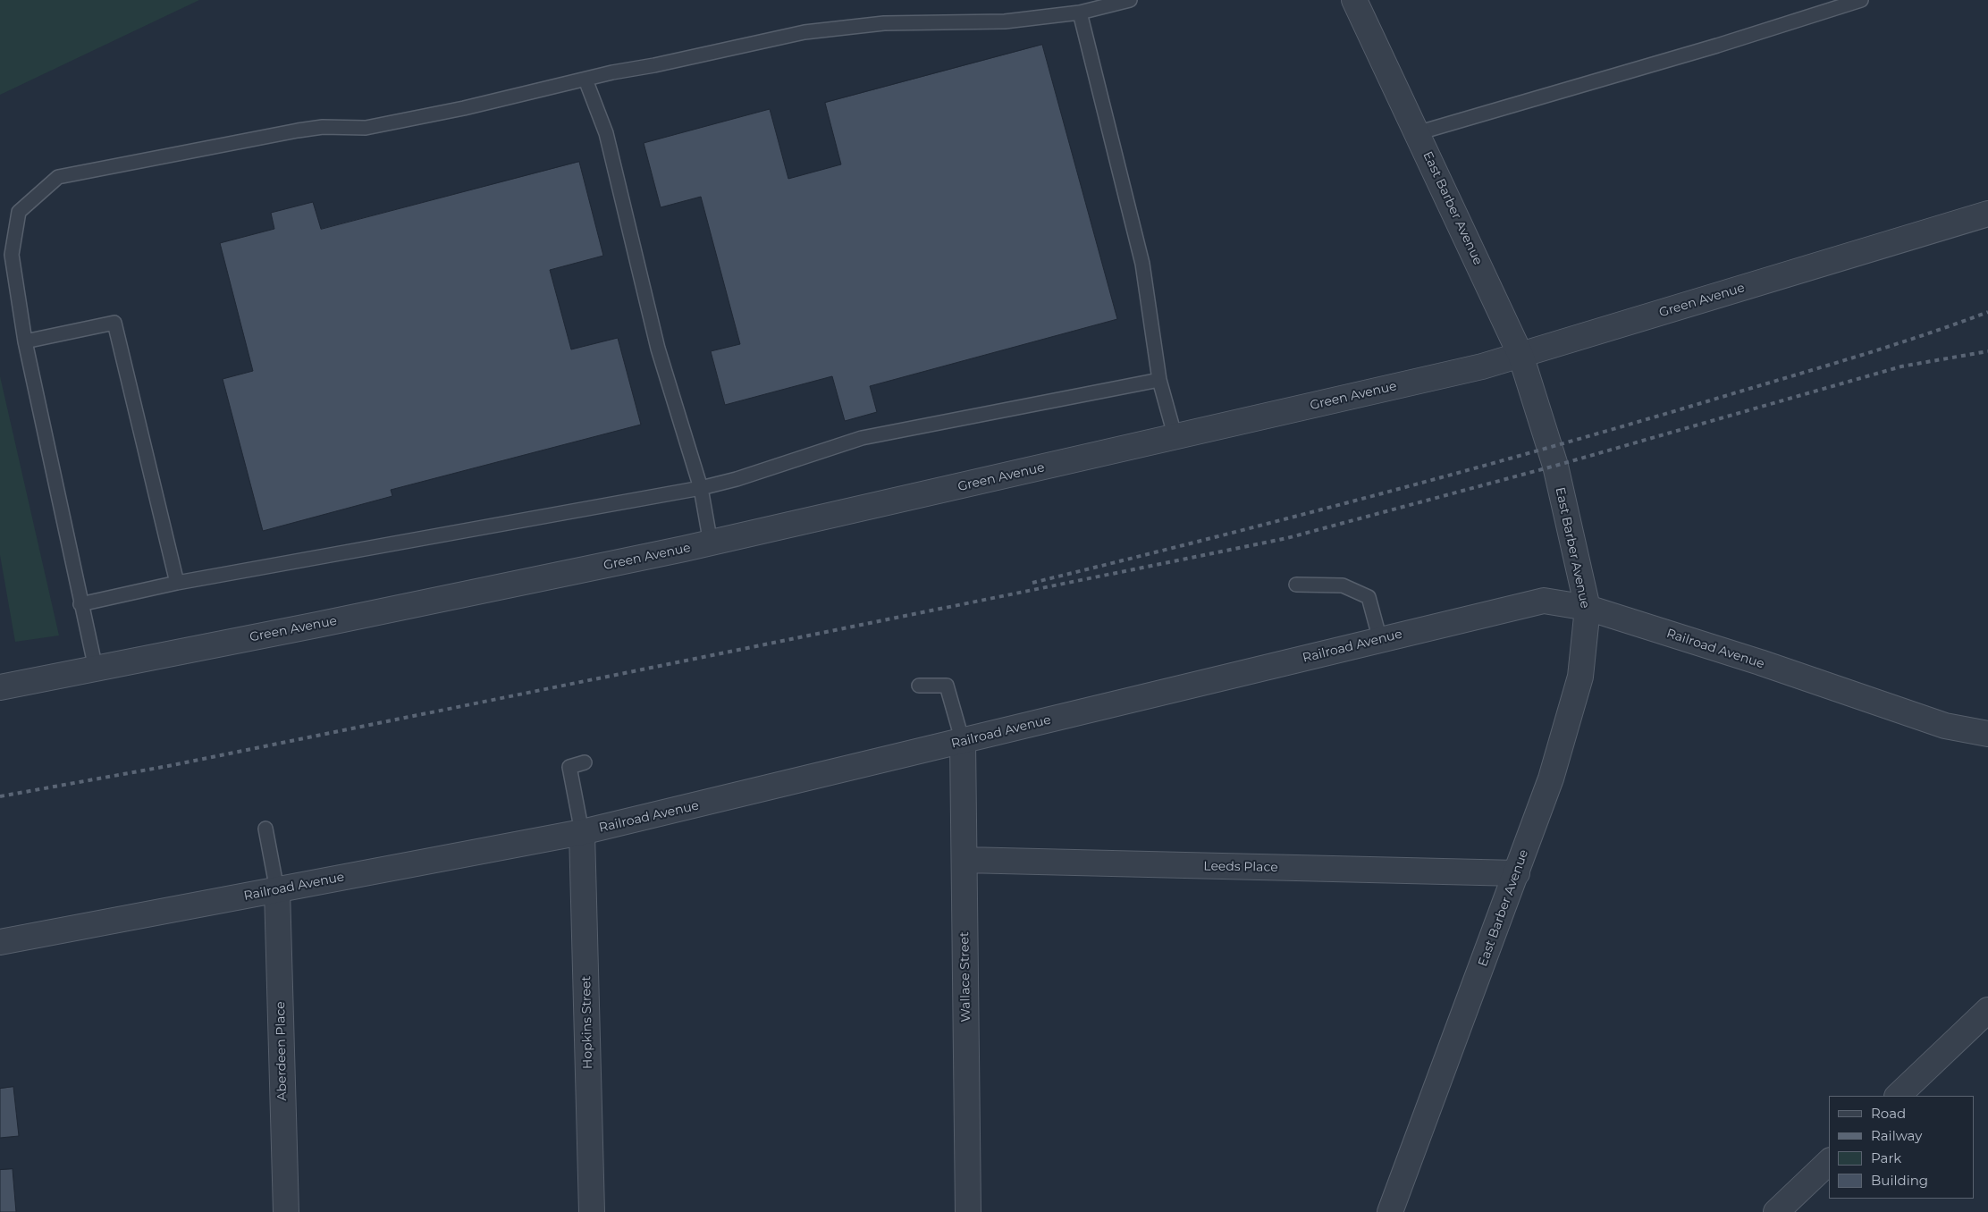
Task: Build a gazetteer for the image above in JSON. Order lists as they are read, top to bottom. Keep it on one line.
{"streets":{"street":["East Barber Avenue","Green Avenue","Railroad Avenue","Leeds Place","Wallace Street","Hopkins Street","Aberdeen Place"]},"crossings":[["East Barber Avenue","Green Avenue"],["East Barber Avenue","Railroad Avenue"],["East Barber Avenue","Leeds Place"],["Railroad Avenue","Wallace Street"],["Railroad Avenue","Hopkins Street"],["Railroad Avenue","Aberdeen Place"],["Leeds Place","Wallace Street"]],"legend":["Road","Railway","Park","Building"]}
